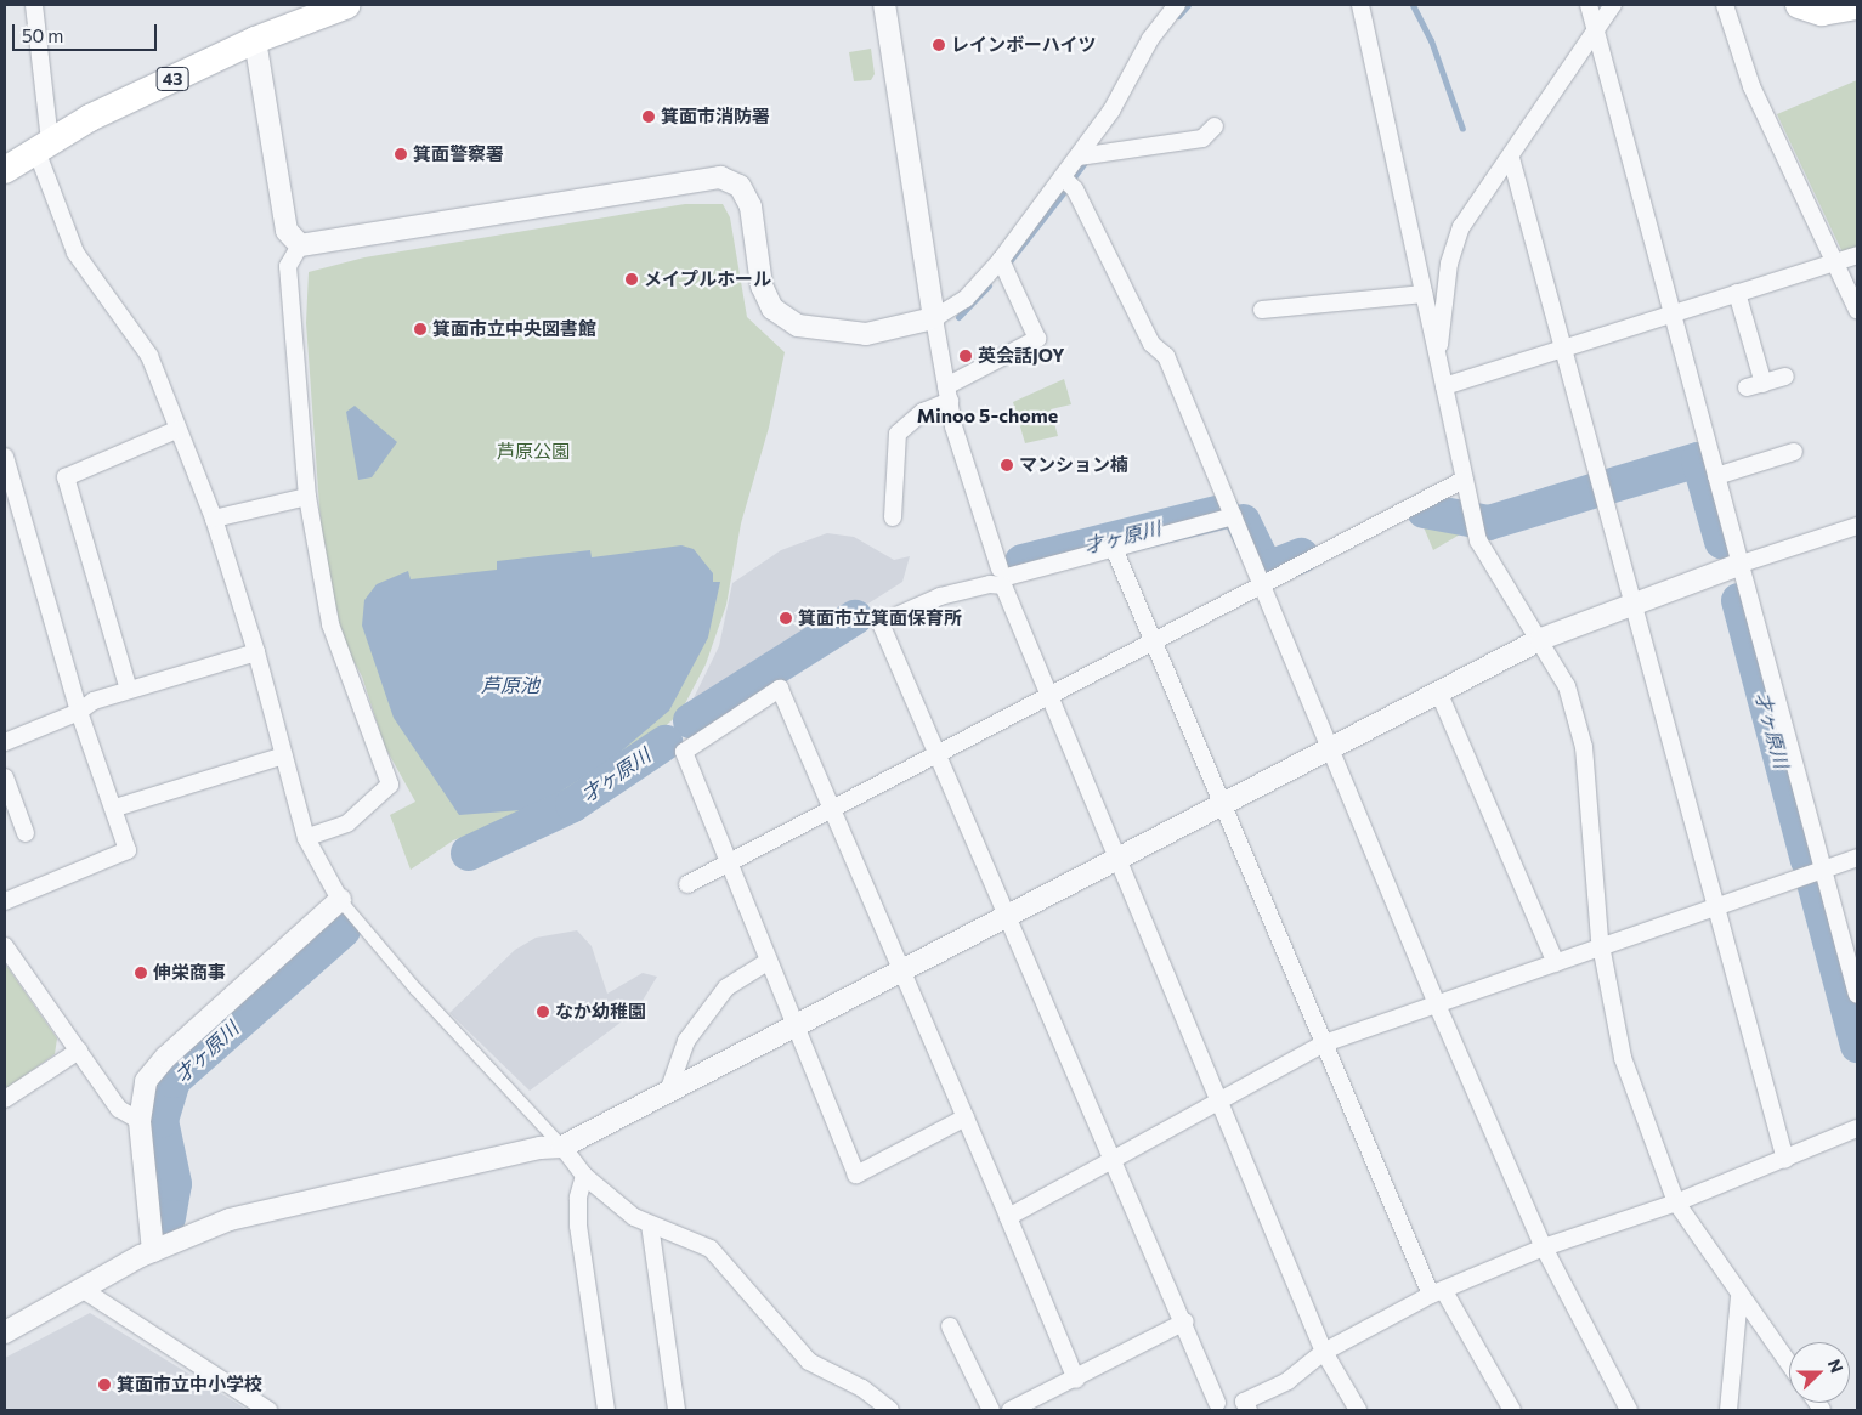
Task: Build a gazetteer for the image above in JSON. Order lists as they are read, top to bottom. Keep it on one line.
{"streets":{"main road":["43"]},"districts":["Minoo 5-chome"],"water":["才ヶ原川","芦原池"],"parks":["芦原公園"],"places":["レインボーハイツ","箕面市消防署","箕面警察署","メイプルホール","箕面市立中央図書館","英会話JOY","マンション楠","箕面市立箕面保育所","伸栄商事","なか幼稚園","箕面市立中小学校"],"scale_bar":"50 m","north":"right"}
